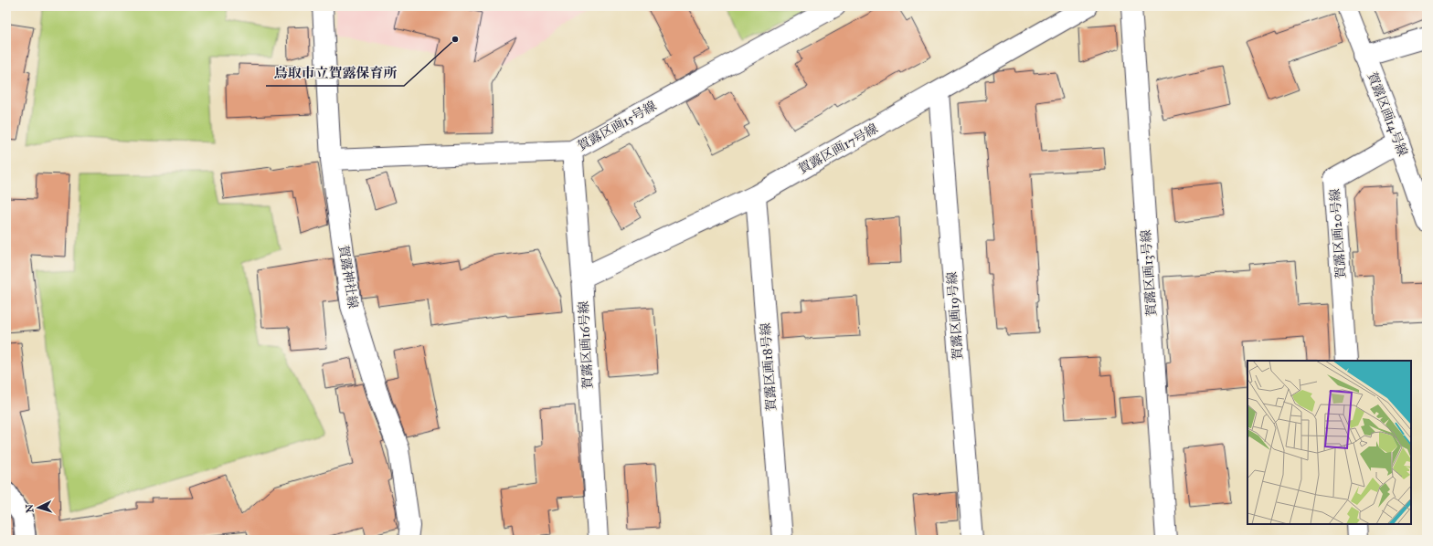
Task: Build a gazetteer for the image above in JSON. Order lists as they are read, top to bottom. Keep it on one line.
{"streets":{"street":["賀露区画14号線","賀露区画15号線","賀露区画17号線","賀露区画20号線","賀露区画13号線","賀露神社線","賀露区画19号線","賀露区画16号線","賀露区画18号線"]},"crossings":[["賀露区画14号線","賀露区画20号線"],["賀露区画15号線","賀露神社線"],["賀露区画15号線","賀露区画16号線"],["賀露区画17号線","賀露区画19号線"],["賀露区画17号線","賀露区画16号線"],["賀露区画17号線","賀露区画18号線"]],"places":["鳥取市立賀露保育所"],"north":"left"}
